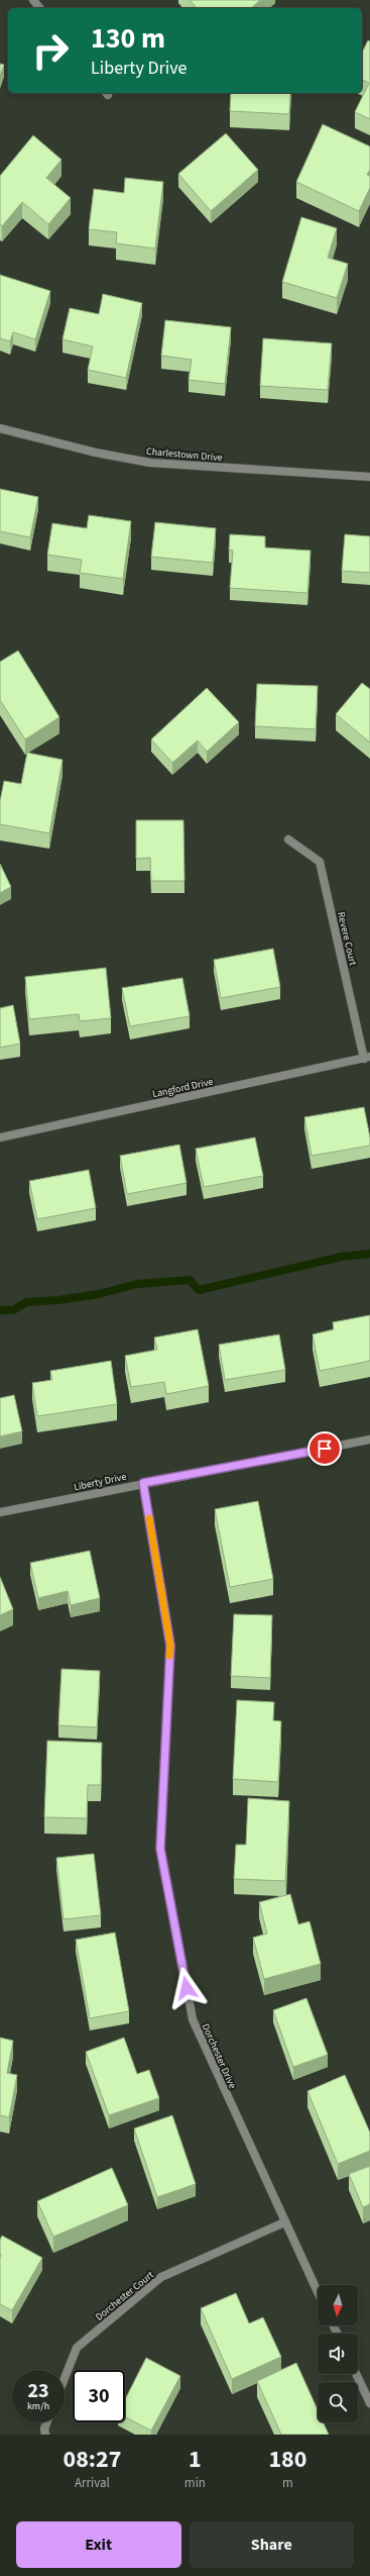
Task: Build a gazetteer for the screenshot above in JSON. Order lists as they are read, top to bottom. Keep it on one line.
{"streets":{"street":["Charlestown Drive","Revere Court","Langford Drive","Liberty Drive","Dorchester Drive","Dorchester Court"]},"crossings":[["Revere Court","Langford Drive"],["Liberty Drive","Dorchester Drive"],["Dorchester Drive","Dorchester Court"]],"north":"bottom","page":{"turn":["130 m","Liberty Drive"],"speed":"23 km/h","limit":"30","eta":["08:27","Arrival","1","min","180","m"],"buttons":["Exit","Share"]}}
